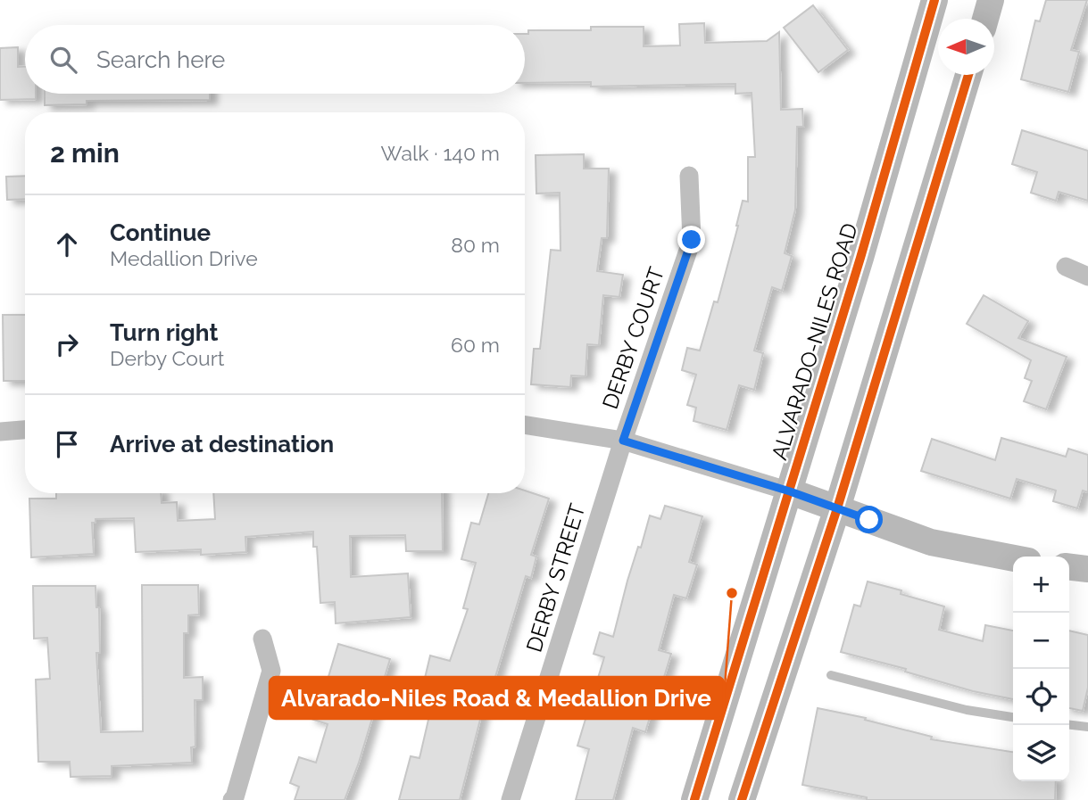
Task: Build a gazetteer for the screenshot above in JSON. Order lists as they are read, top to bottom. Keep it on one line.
{"streets":{"main road":["ALVARADO-NILES ROAD"],"street":["DERBY COURT","DERBY STREET"]},"crossings":[["DERBY COURT","DERBY STREET"]],"places":["Alvarado-Niles Road & Medallion Drive"],"north":"left","page":{"search":"Search here","heading":["2 min","Walk · 140 m"],"list":[["Continue","Medallion Drive","80 m"],["Turn right","Derby Court","60 m"],"Arrive at destination"],"map_buttons":["+","−"]}}
